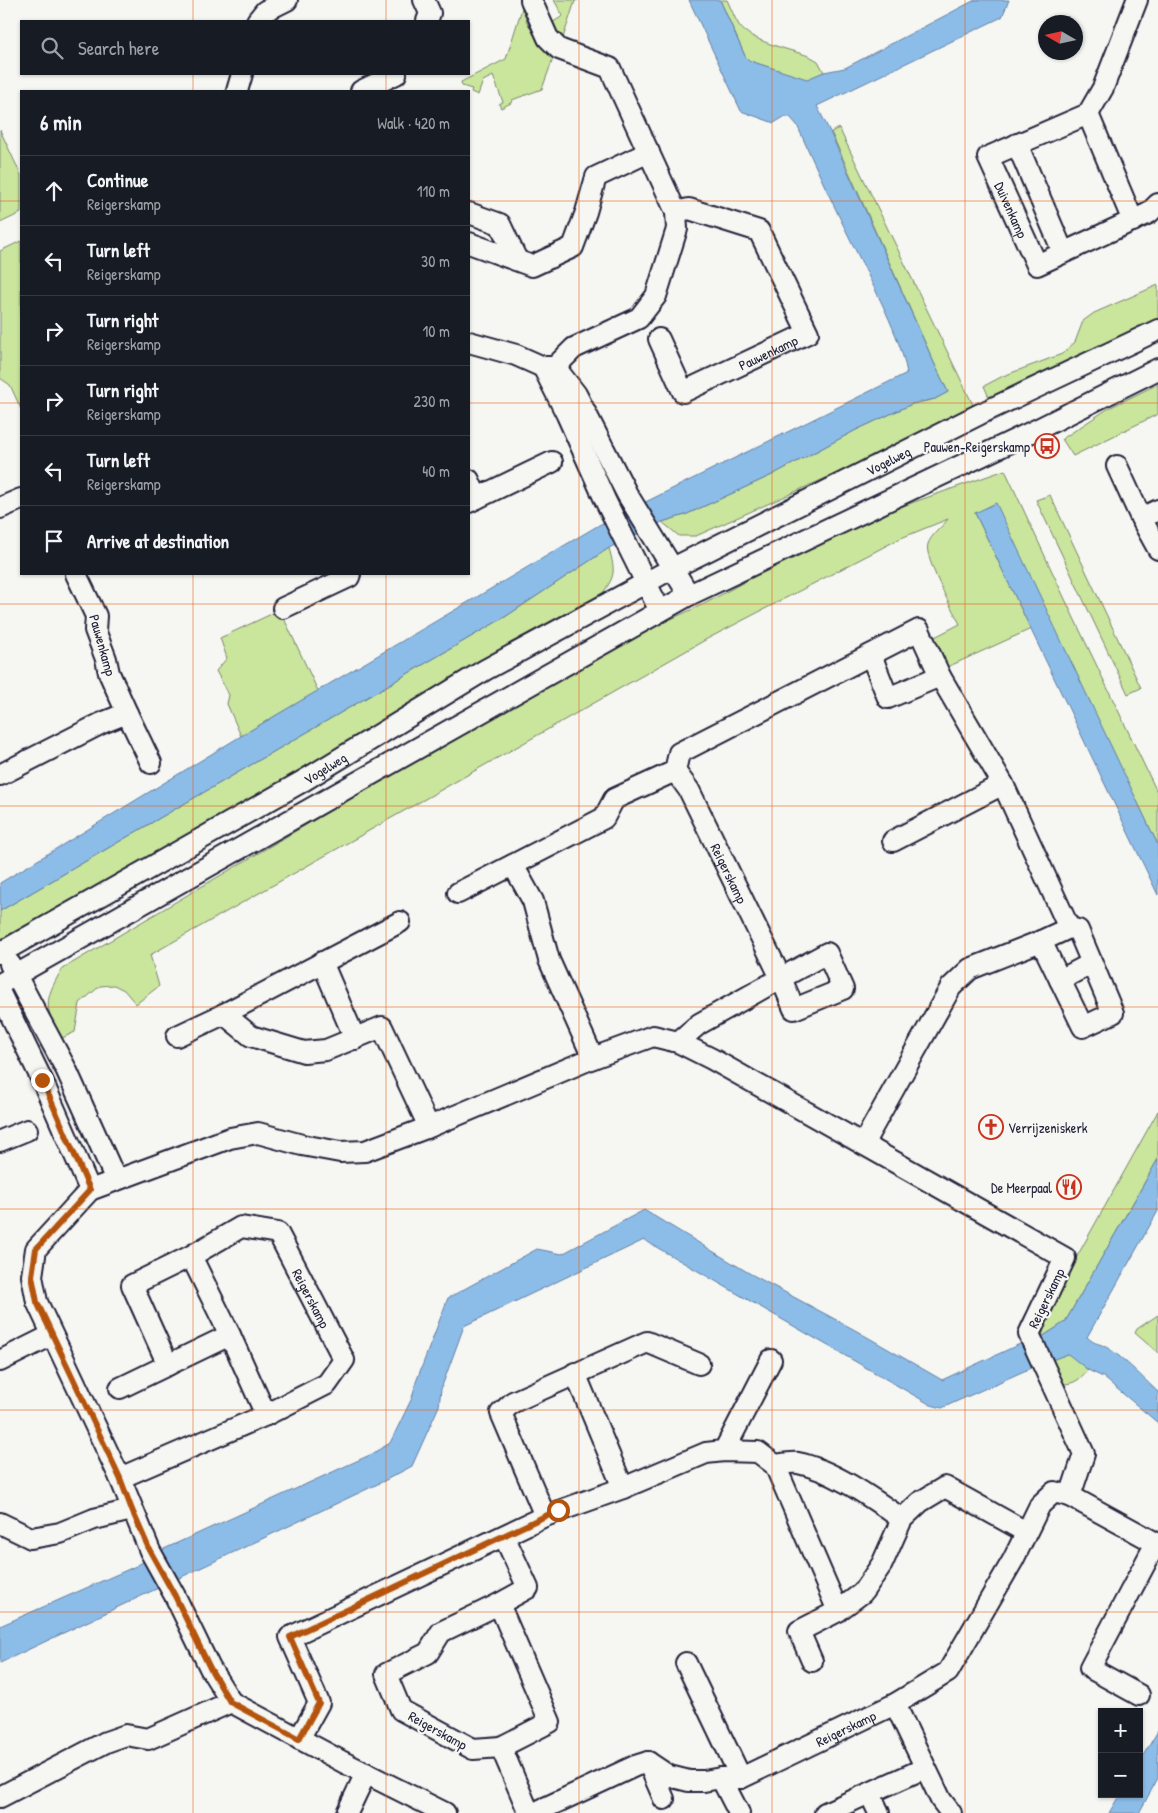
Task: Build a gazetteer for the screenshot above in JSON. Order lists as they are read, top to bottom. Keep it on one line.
{"streets":{"street":["Duivenkamp","Pauwenkamp","Vogelweg","Reigerskamp"]},"places":{"bus stop":["Pauwen-Reigerskamp"],"church":["Verrijzeniskerk"],"restaurant":["De Meerpaal"]},"north":"left","page":{"search":"Search here","heading":["6 min","Walk · 420 m"],"list":[["Continue","Reigerskamp","110 m"],["Turn left","Reigerskamp","30 m"],["Turn right","Reigerskamp","10 m"],["Turn right","Reigerskamp","230 m"],["Turn left","Reigerskamp","40 m"],"Arrive at destination"],"map_buttons":["+","−"]}}
